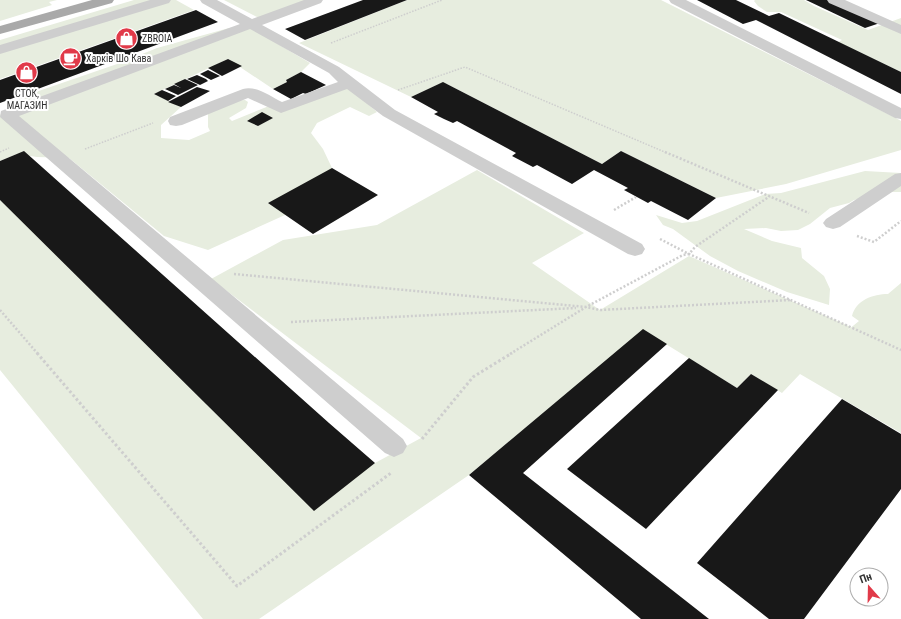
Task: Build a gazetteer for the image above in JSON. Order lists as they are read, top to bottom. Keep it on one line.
{"places":{"shop":["ZBROIA","СТОК, МАГАЗИН"],"cafe":["Харків Шо Кава"]},"north":"top"}
